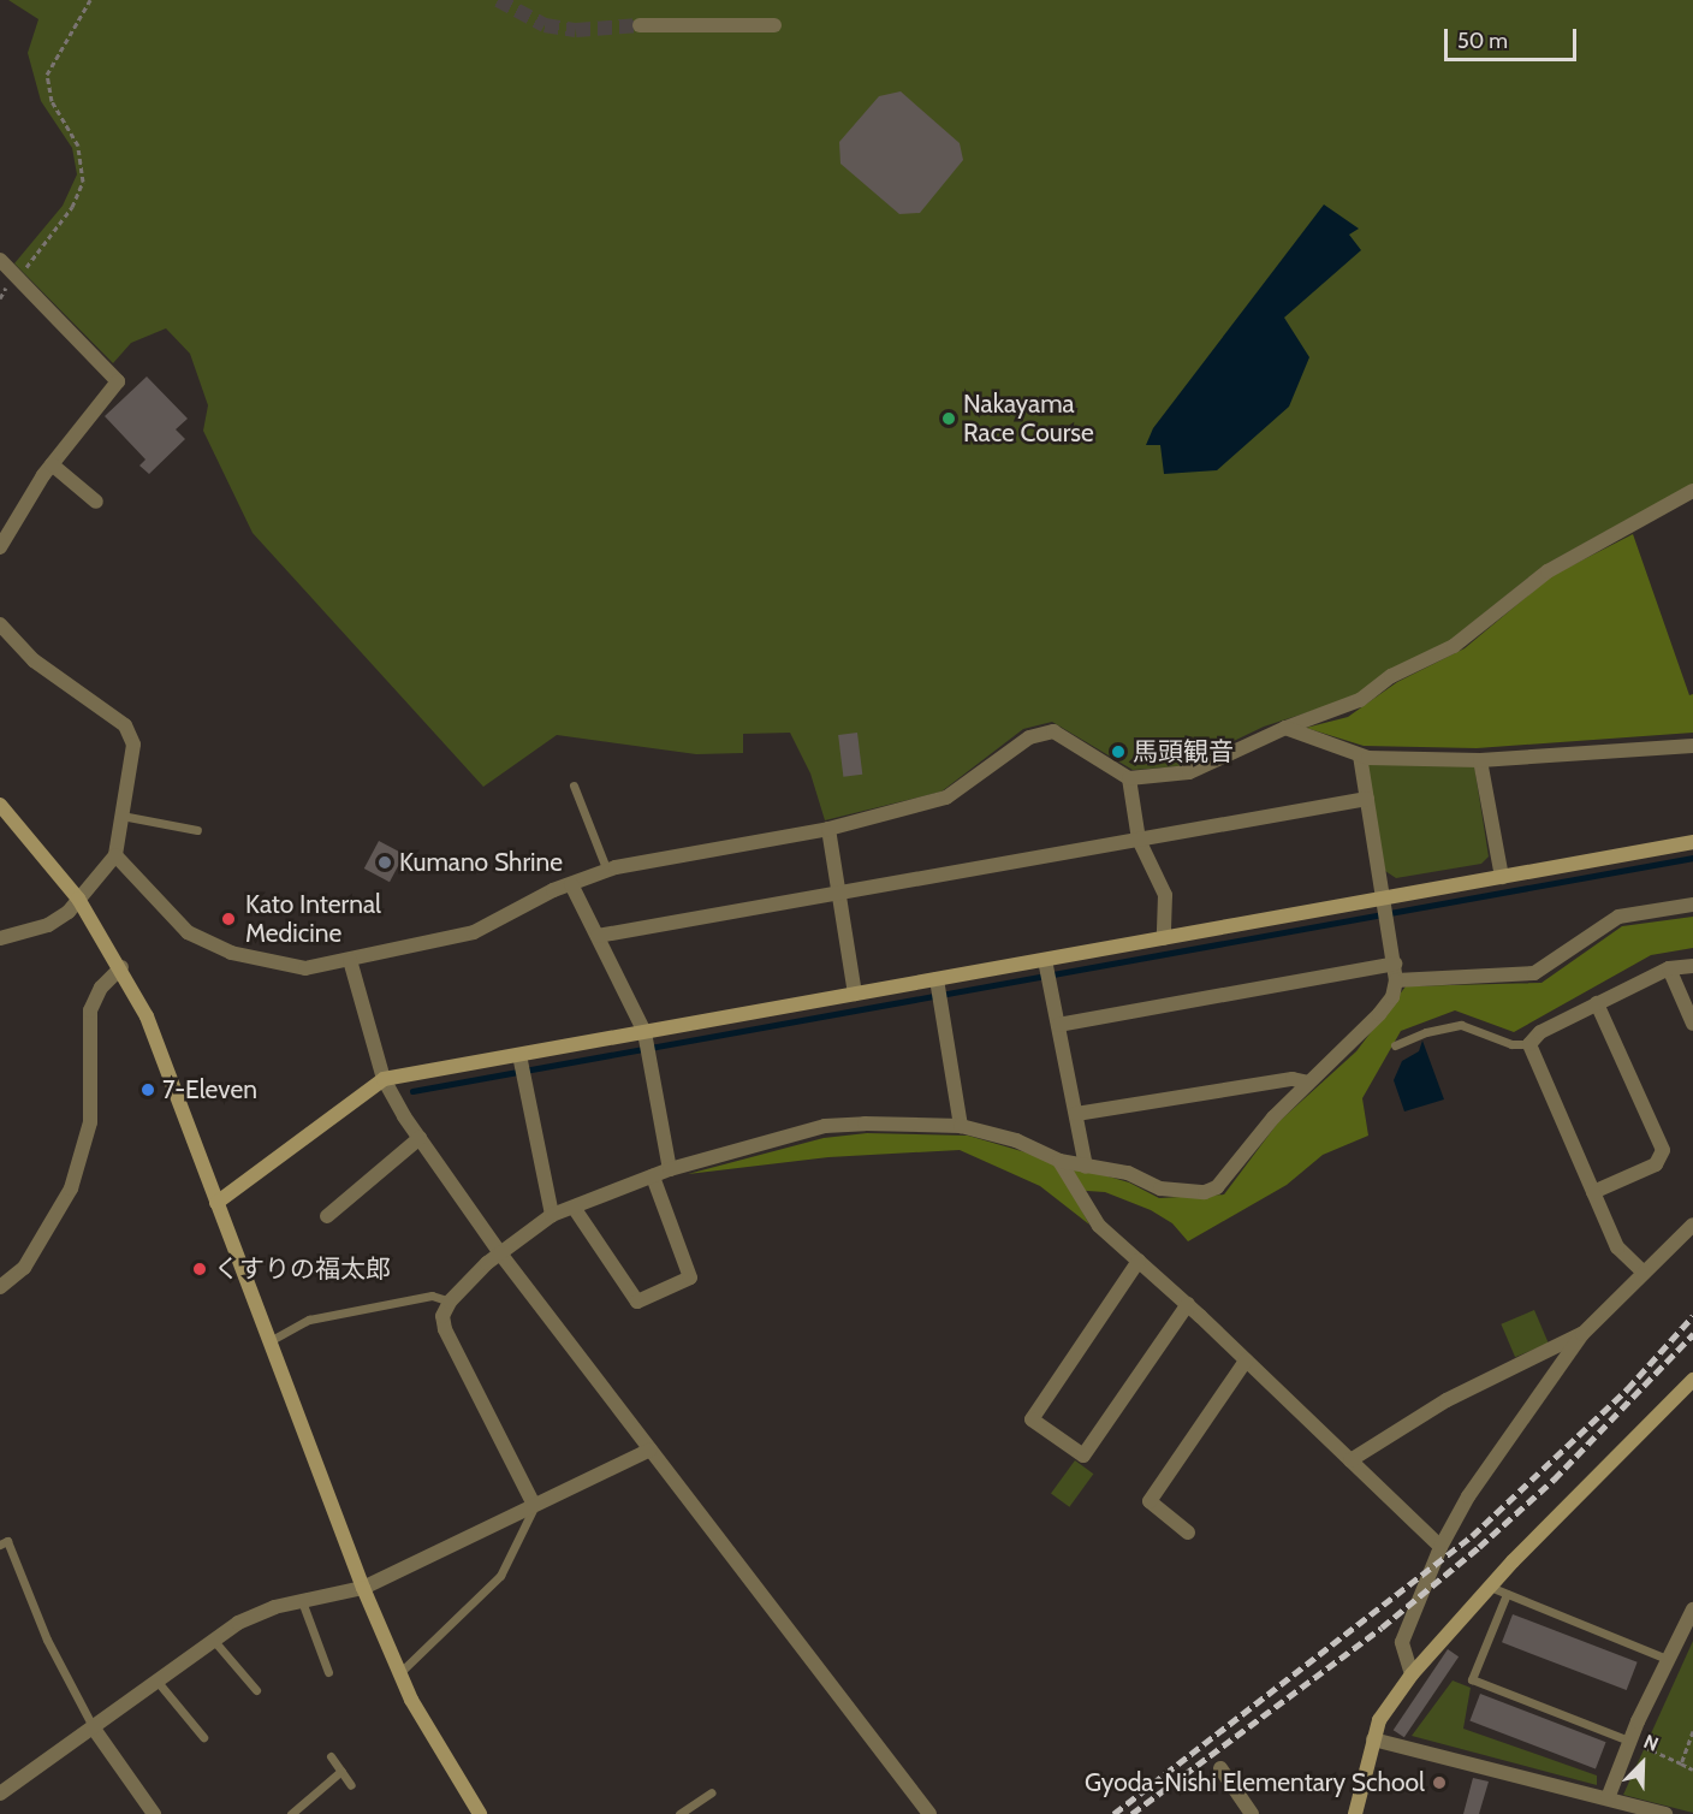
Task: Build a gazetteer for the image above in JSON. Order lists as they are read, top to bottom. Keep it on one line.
{"places":["Nakayama Race Course","馬頭観音","Kumano Shrine","Kato Internal Medicine","7-Eleven","くすりの福太郎","Gyoda-Nishi Elementary School"],"scale_bar":"50 m","north":"top right"}
